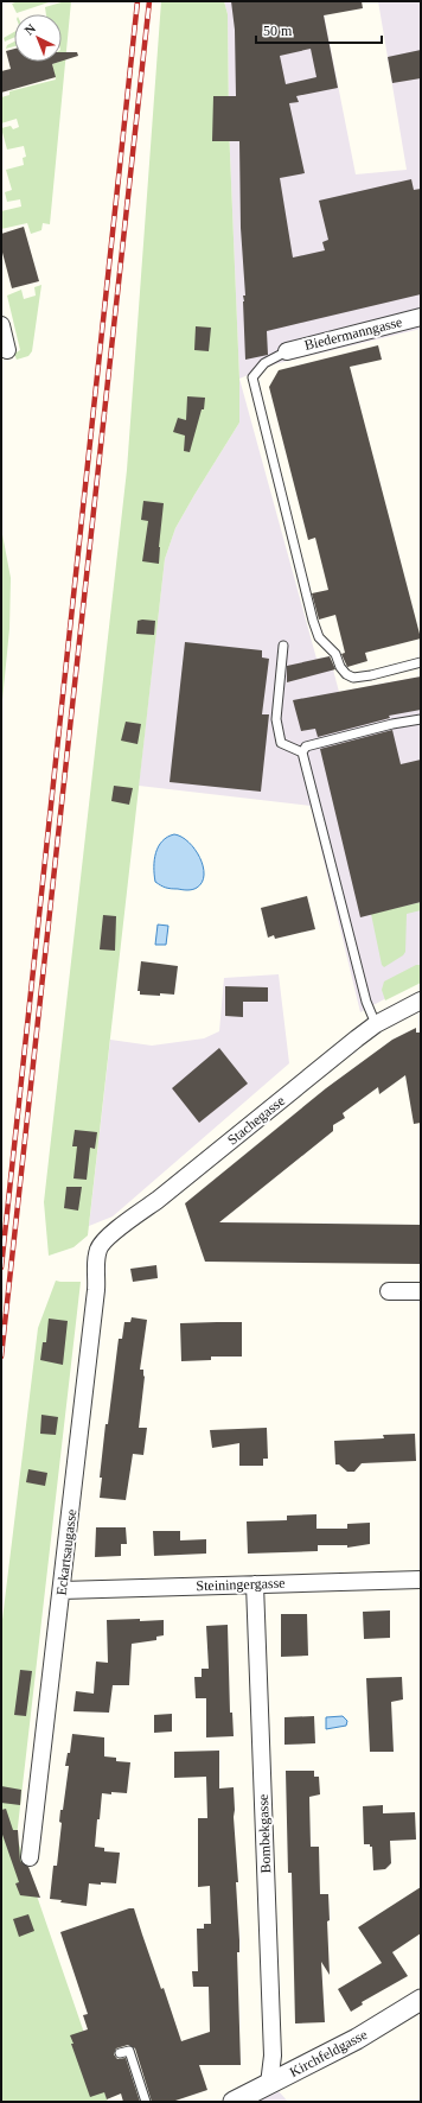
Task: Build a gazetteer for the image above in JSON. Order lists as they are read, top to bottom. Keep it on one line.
{"streets":{"street":["Biedermanngasse","Stachegasse","Eckartsaugasse","Steiningergasse","Bombekgasse","Kirchfeldgasse"]},"crossings":[["Stachegasse","Eckartsaugasse"],["Eckartsaugasse","Steiningergasse"],["Steiningergasse","Bombekgasse"],["Bombekgasse","Kirchfeldgasse"]],"scale_bar":"50 m","north":"top left"}
